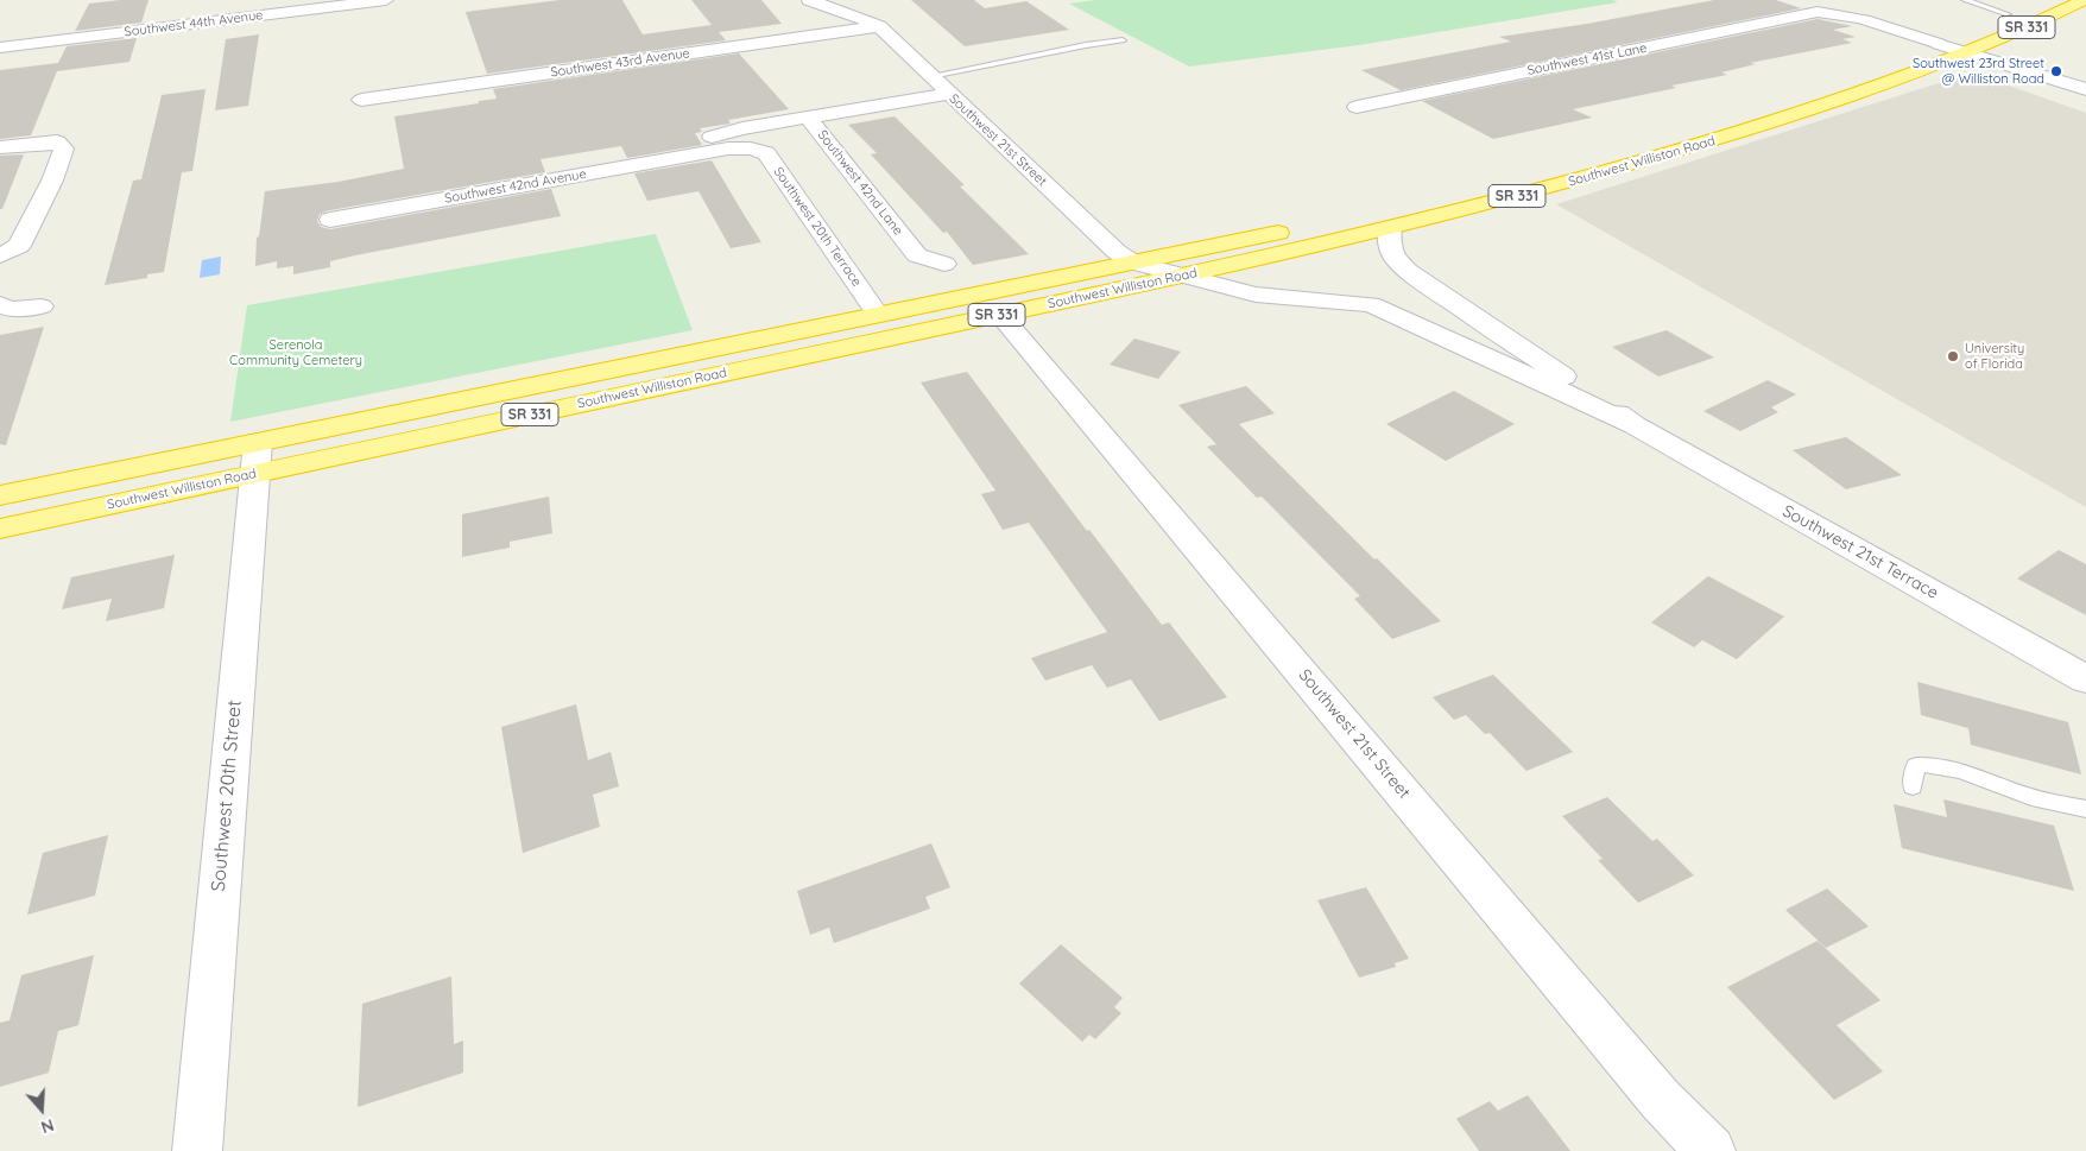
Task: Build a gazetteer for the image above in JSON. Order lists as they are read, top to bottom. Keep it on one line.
{"streets":{"highway":["SR 331","Southwest Williston Road"],"street":["Southwest 44th Avenue","Southwest 41st Lane","Southwest 43rd Avenue","Southwest 21st Street","Southwest 42nd Lane","Southwest 42nd Avenue","Southwest 20th Terrace","Southwest 21st Terrace","Southwest 20th Street"]},"crossings":[["Southwest 41st Lane","Southwest Williston Road"],["Southwest 43rd Avenue","Southwest 21st Street"],["Southwest 21st Street","Southwest Williston Road"],["Southwest 21st Street","Southwest 42nd Lane"],["Southwest 21st Street","Southwest 21st Terrace"],["Southwest Williston Road","Southwest 20th Terrace"],["Southwest Williston Road","Southwest 21st Terrace"],["Southwest Williston Road","Southwest 20th Street"],["Southwest 42nd Avenue","Southwest 20th Terrace"]],"parks":["Serenola Community Cemetery"],"places":["Southwest 23rd Street @ Williston Road","University of Florida"],"north":"bottom"}
